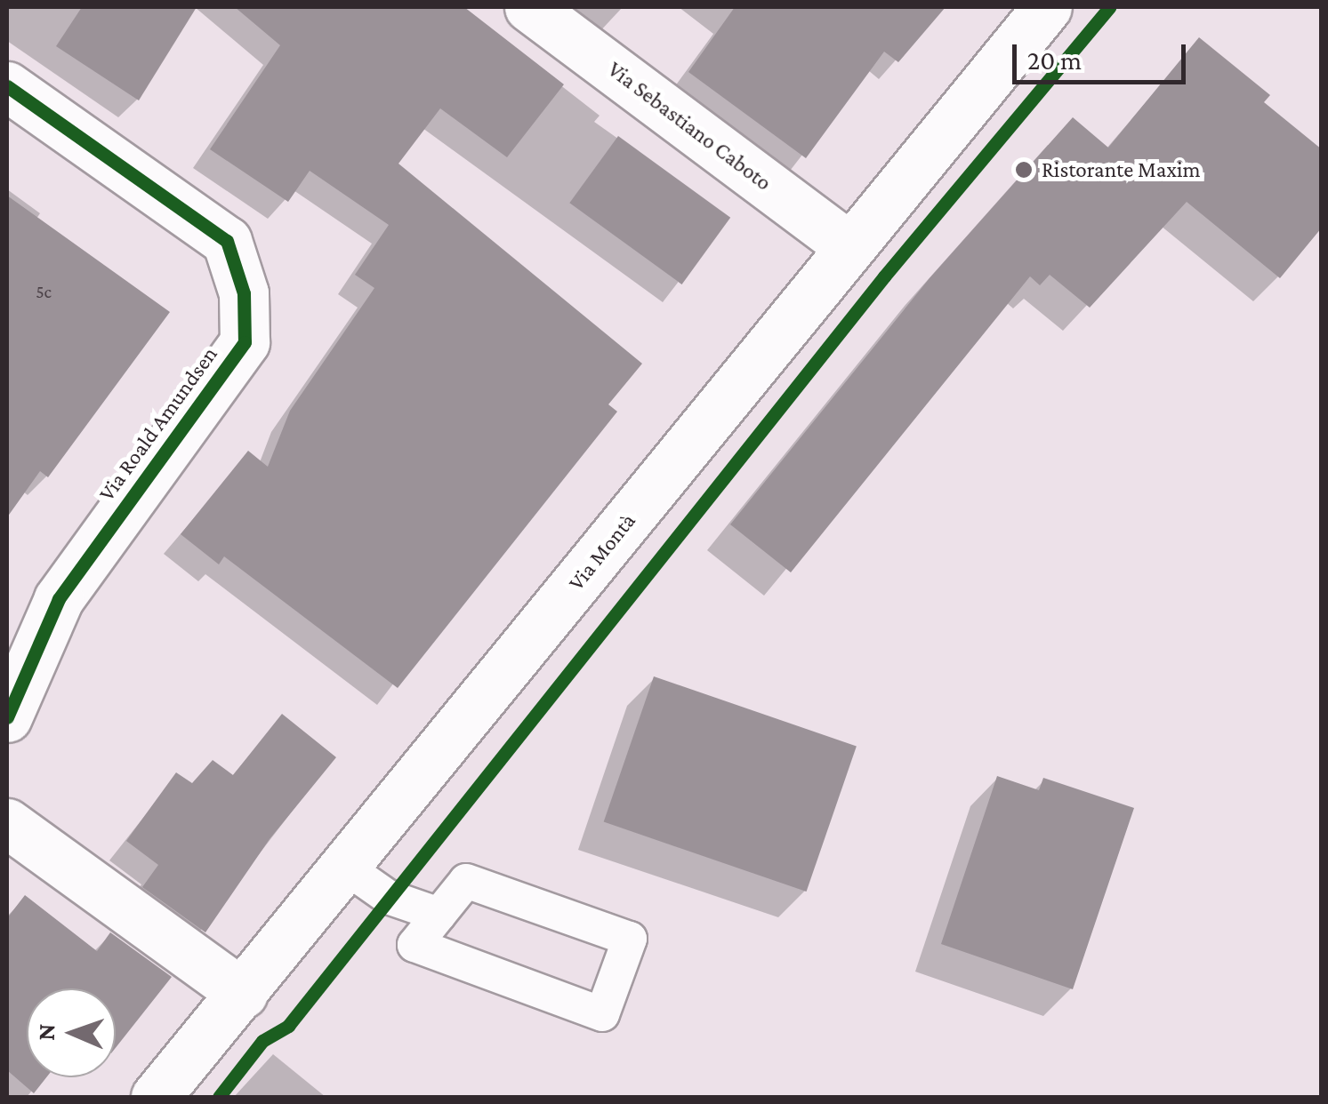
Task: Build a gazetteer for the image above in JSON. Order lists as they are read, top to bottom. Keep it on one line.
{"streets":{"street":["Via Sebastiano Caboto","Via Roald Amundsen","Via Montà"]},"crossings":[["Via Sebastiano Caboto","Via Montà"]],"places":["Ristorante Maxim"],"house_numbers":["5c"],"scale_bar":"20 m","north":"left"}
